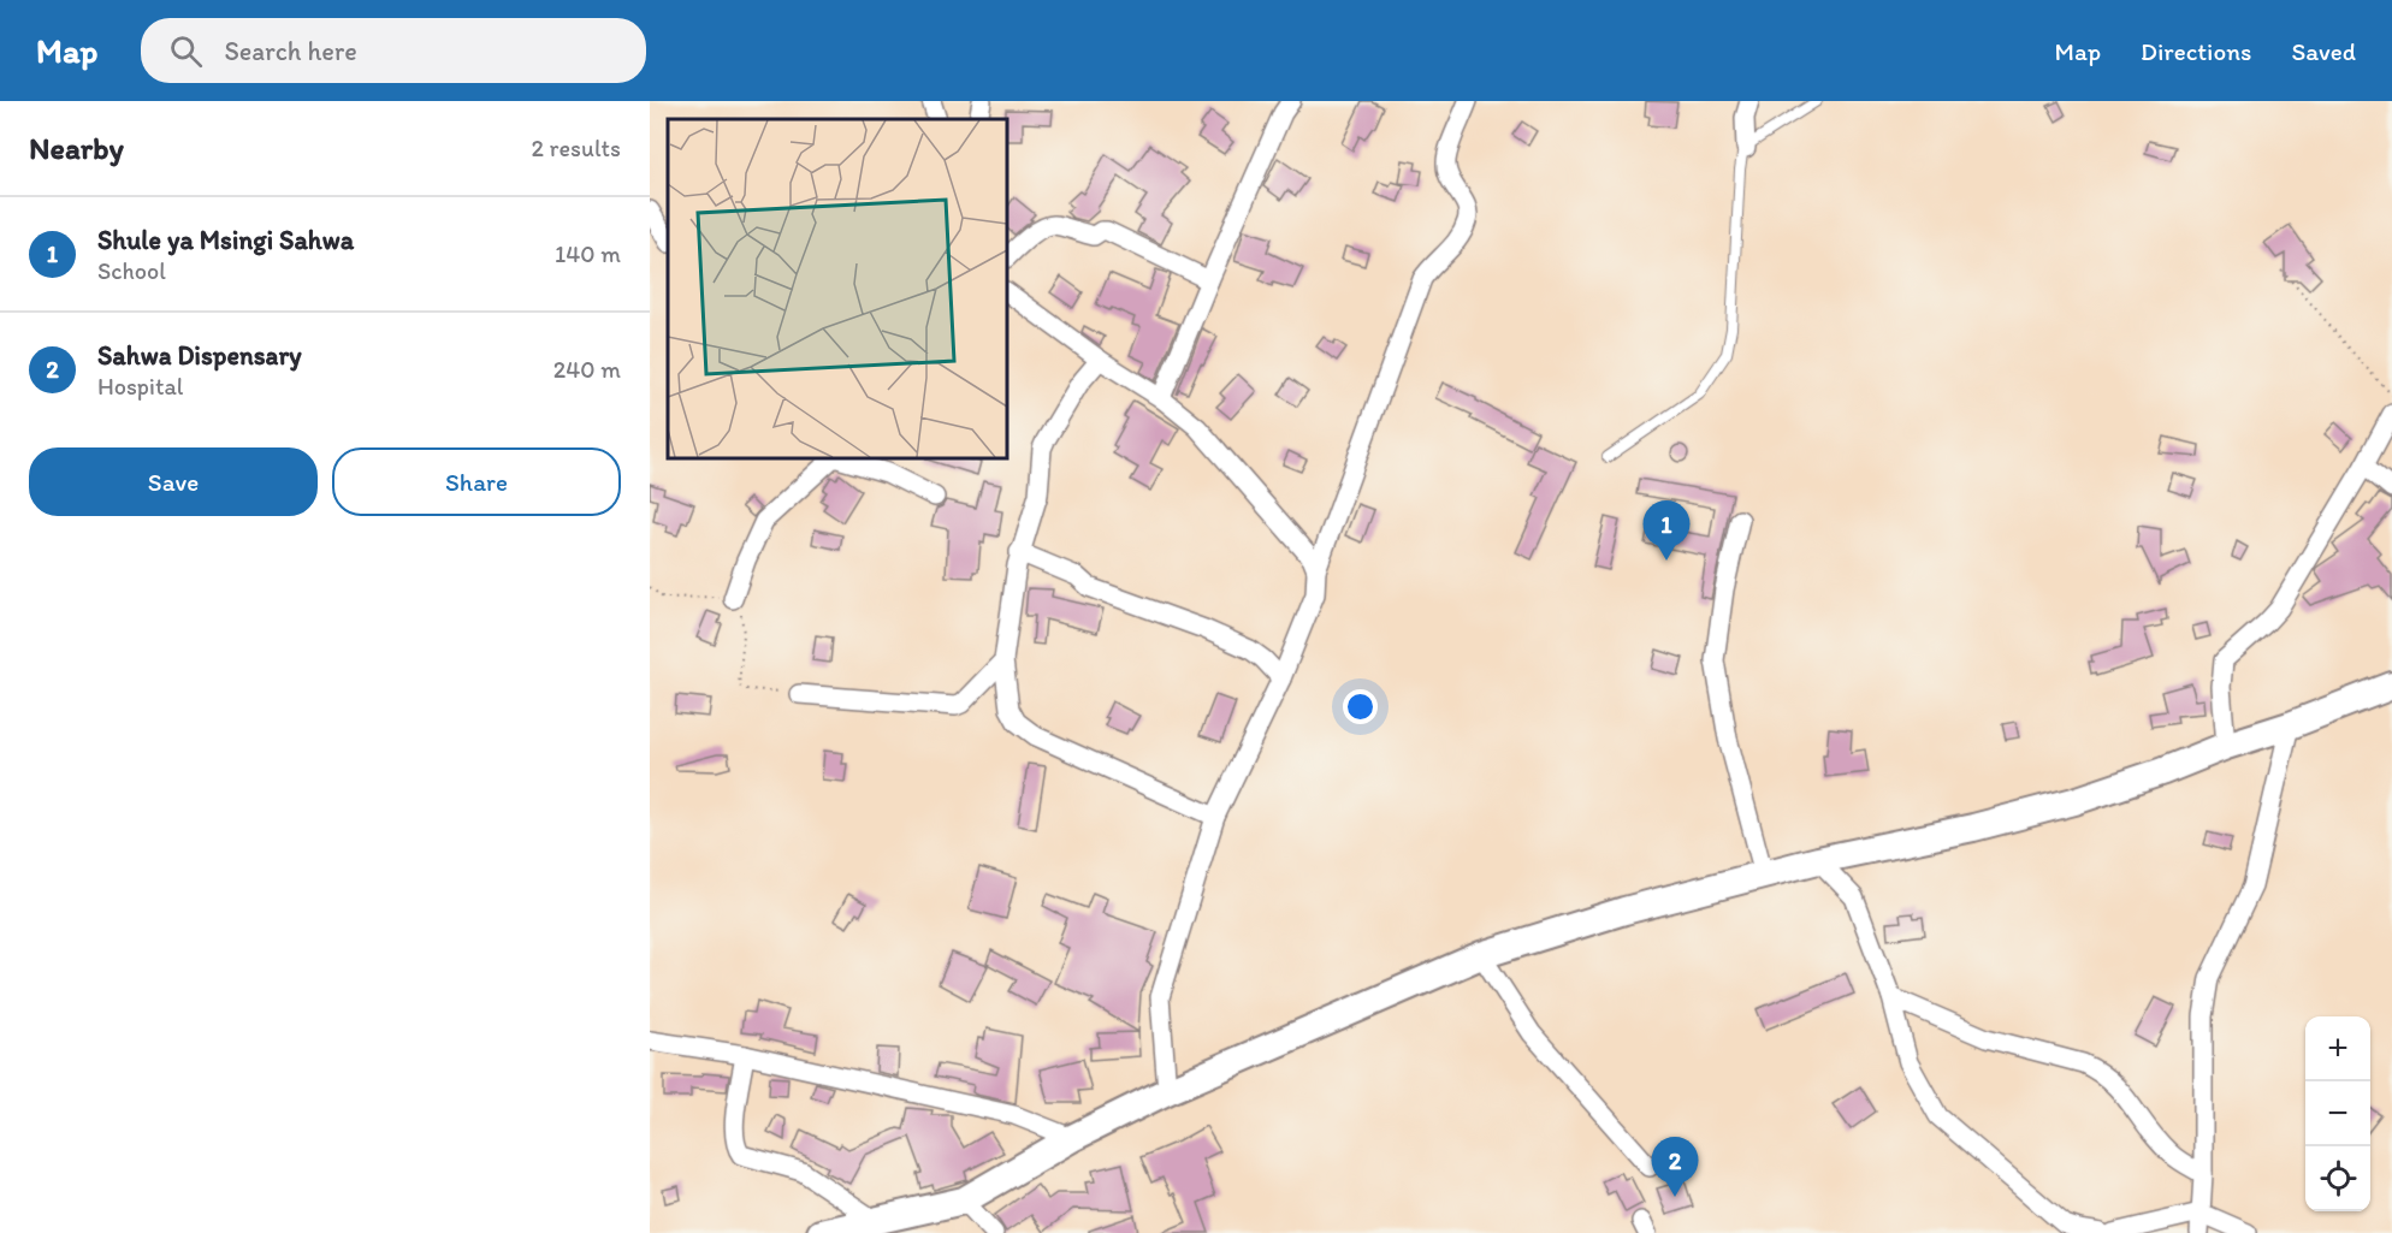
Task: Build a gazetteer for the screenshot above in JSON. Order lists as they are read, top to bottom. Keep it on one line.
{"page":{"header":"Map","search":"Search here","nav":["Map","Directions","Saved"],"heading":["Nearby","2 results"],"list":[{"mark":"1","name":"Shule ya Msingi Sahwa","note":"School","value":"140 m"},{"mark":"2","name":"Sahwa Dispensary","note":"Hospital","value":"240 m"}],"buttons":["Save","Share"],"pins":["1","2"],"map_buttons":["+","−"]}}
